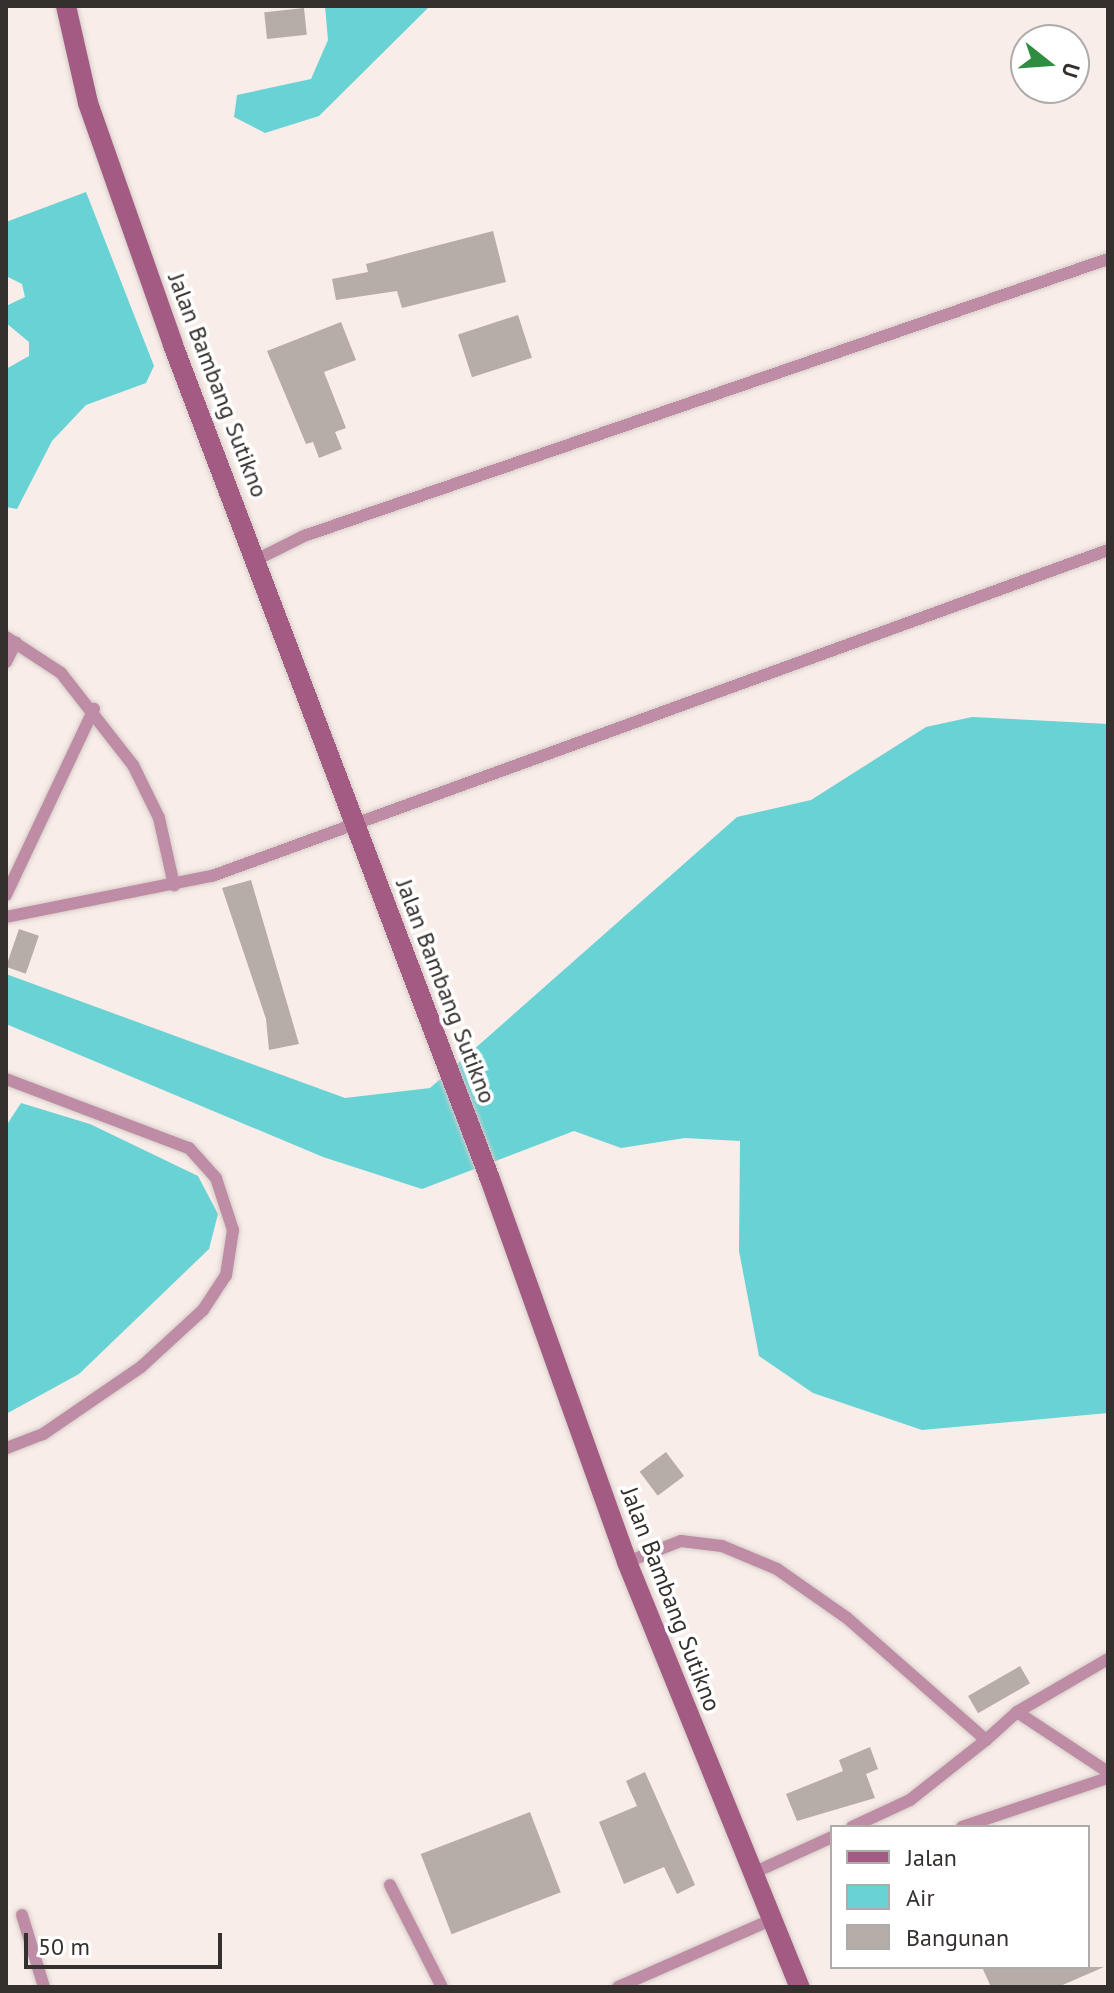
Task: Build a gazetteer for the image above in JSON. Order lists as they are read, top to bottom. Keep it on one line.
{"streets":{"street":["Jalan Bambang Sutikno"]},"legend":["Jalan","Air","Bangunan"],"scale_bar":"50 m","north":"right"}
